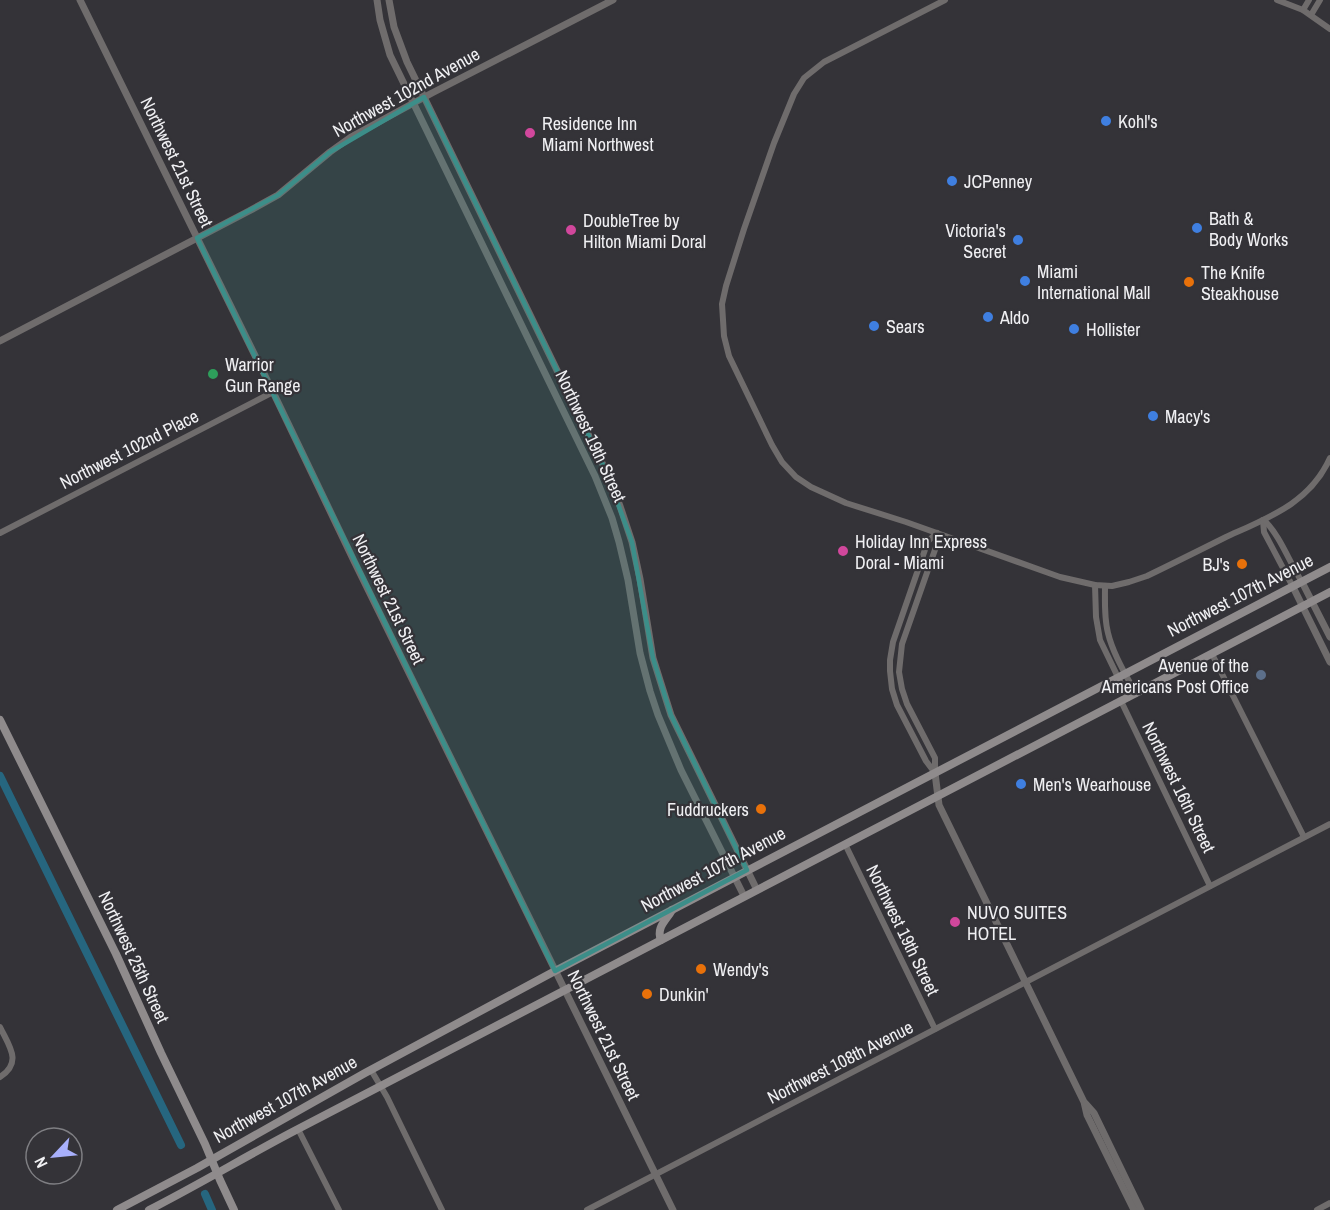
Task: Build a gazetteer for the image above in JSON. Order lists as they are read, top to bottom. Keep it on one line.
{"streets":{"main road":["Northwest 107th Avenue","Northwest 25th Street"],"street":["Northwest 102nd Avenue","Northwest 21st Street","Northwest 19th Street","Northwest 102nd Place","Northwest 16th Street","Northwest 108th Avenue"]},"crossings":[["Northwest 102nd Avenue","Northwest 21st Street"],["Northwest 102nd Avenue","Northwest 19th Street"],["Northwest 21st Street","Northwest 102nd Place"],["Northwest 21st Street","Northwest 107th Avenue"],["Northwest 21st Street","Northwest 108th Avenue"],["Northwest 19th Street","Northwest 107th Avenue"],["Northwest 19th Street","Northwest 108th Avenue"],["Northwest 107th Avenue","Northwest 16th Street"],["Northwest 107th Avenue","Northwest 25th Street"],["Northwest 16th Street","Northwest 108th Avenue"]],"places":["Kohl's","Residence Inn Miami Northwest","JCPenney","Bath & Body Works","DoubleTree by Hilton Miami Doral","Victoria's Secret","Miami International Mall","The Knife Steakhouse","Aldo","Sears","Hollister","Warrior Gun Range","Macy's","Holiday Inn Express Doral - Miami","BJ's","Avenue of the Americans Post Office","Men's Wearhouse","Fuddruckers","NUVO SUITES HOTEL","Wendy's","Dunkin'"],"north":"bottom left"}
